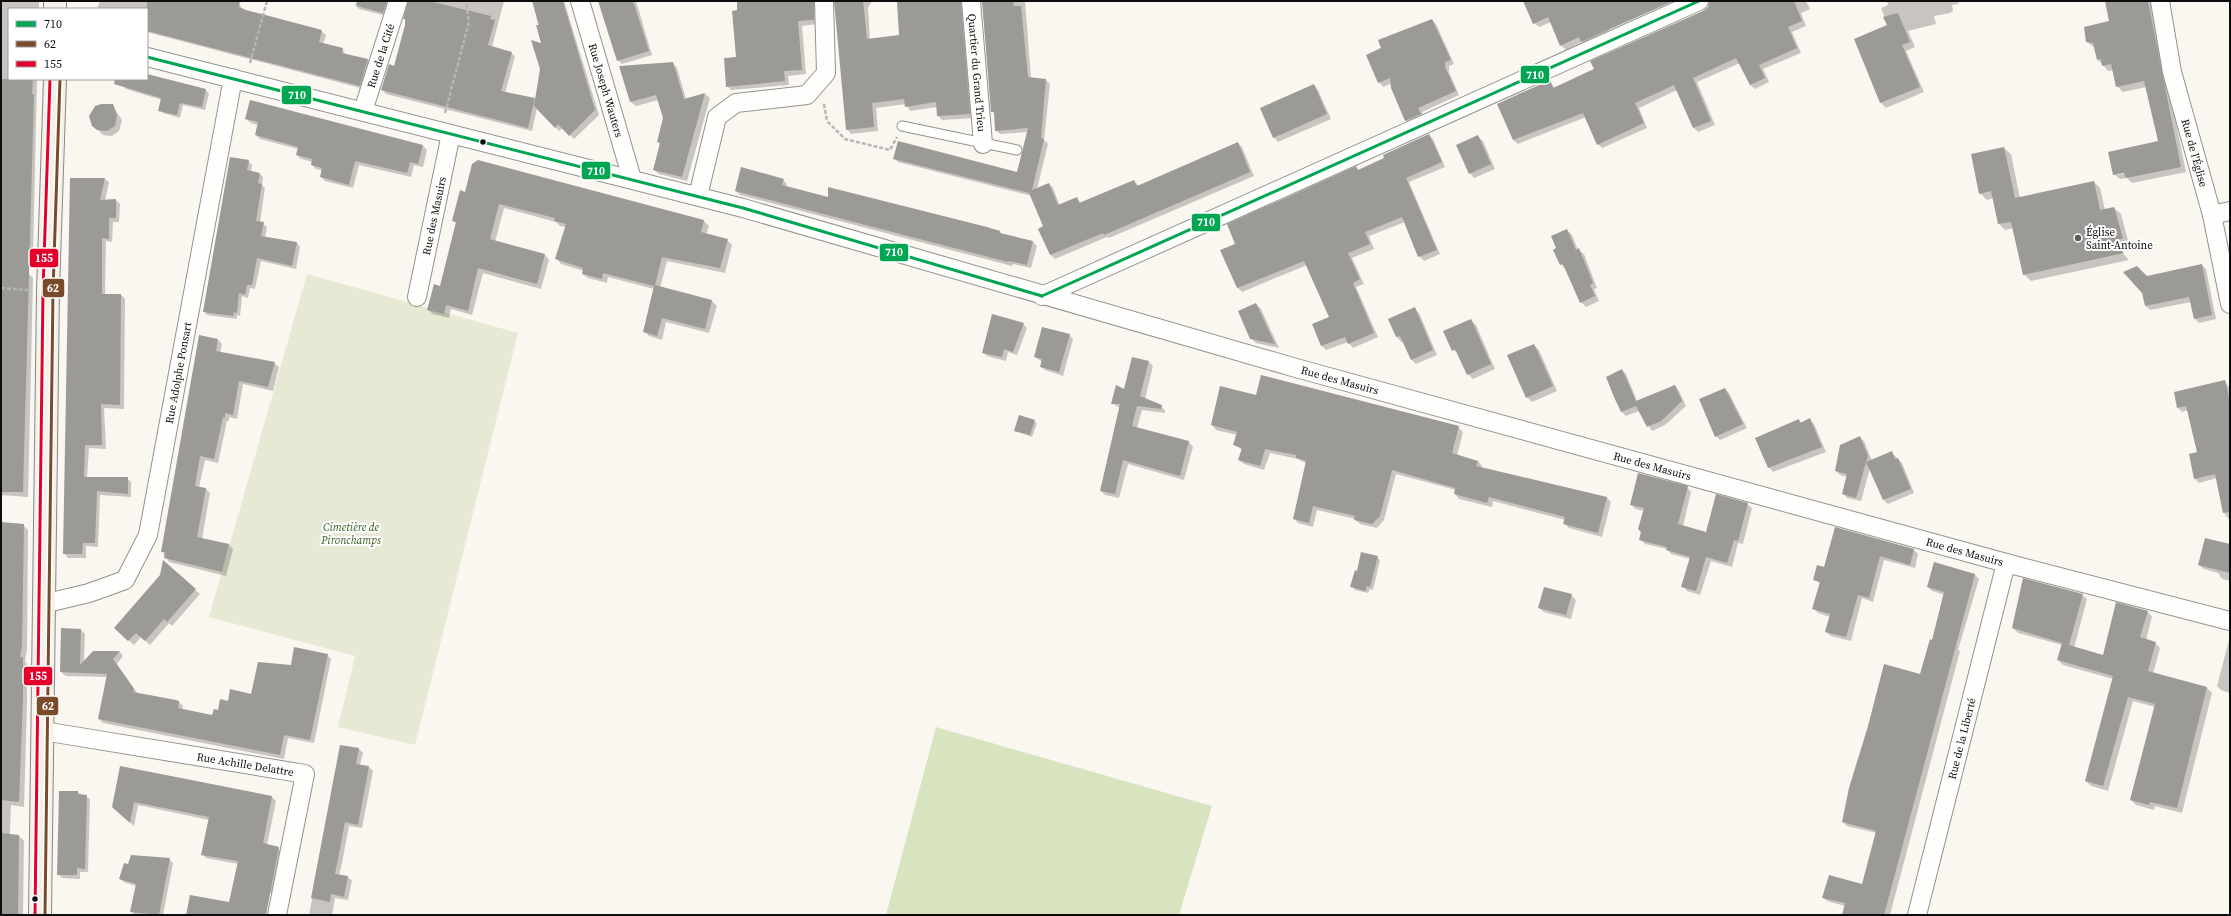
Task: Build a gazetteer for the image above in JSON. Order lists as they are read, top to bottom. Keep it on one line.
{"streets":{"street":["Rue de la Cité","Quartier du Grand Trieu","Rue Joseph Wauters","Rue de l'Église","Rue des Masuirs","Rue Adolphe Ponsart","Rue de la Liberté","Rue Achille Delattre"]},"crossings":[["Rue de la Cité","Rue des Masuirs"],["Rue Joseph Wauters","Rue des Masuirs"],["Rue des Masuirs","Rue Adolphe Ponsart"],["Rue des Masuirs","Rue de la Liberté"]],"parks":["Cimetière de Pironchamps"],"places":["Église Saint-Antoine"],"lines":["transit line 710","transit line 62","transit line 155"],"legend":["710","62","155"]}
